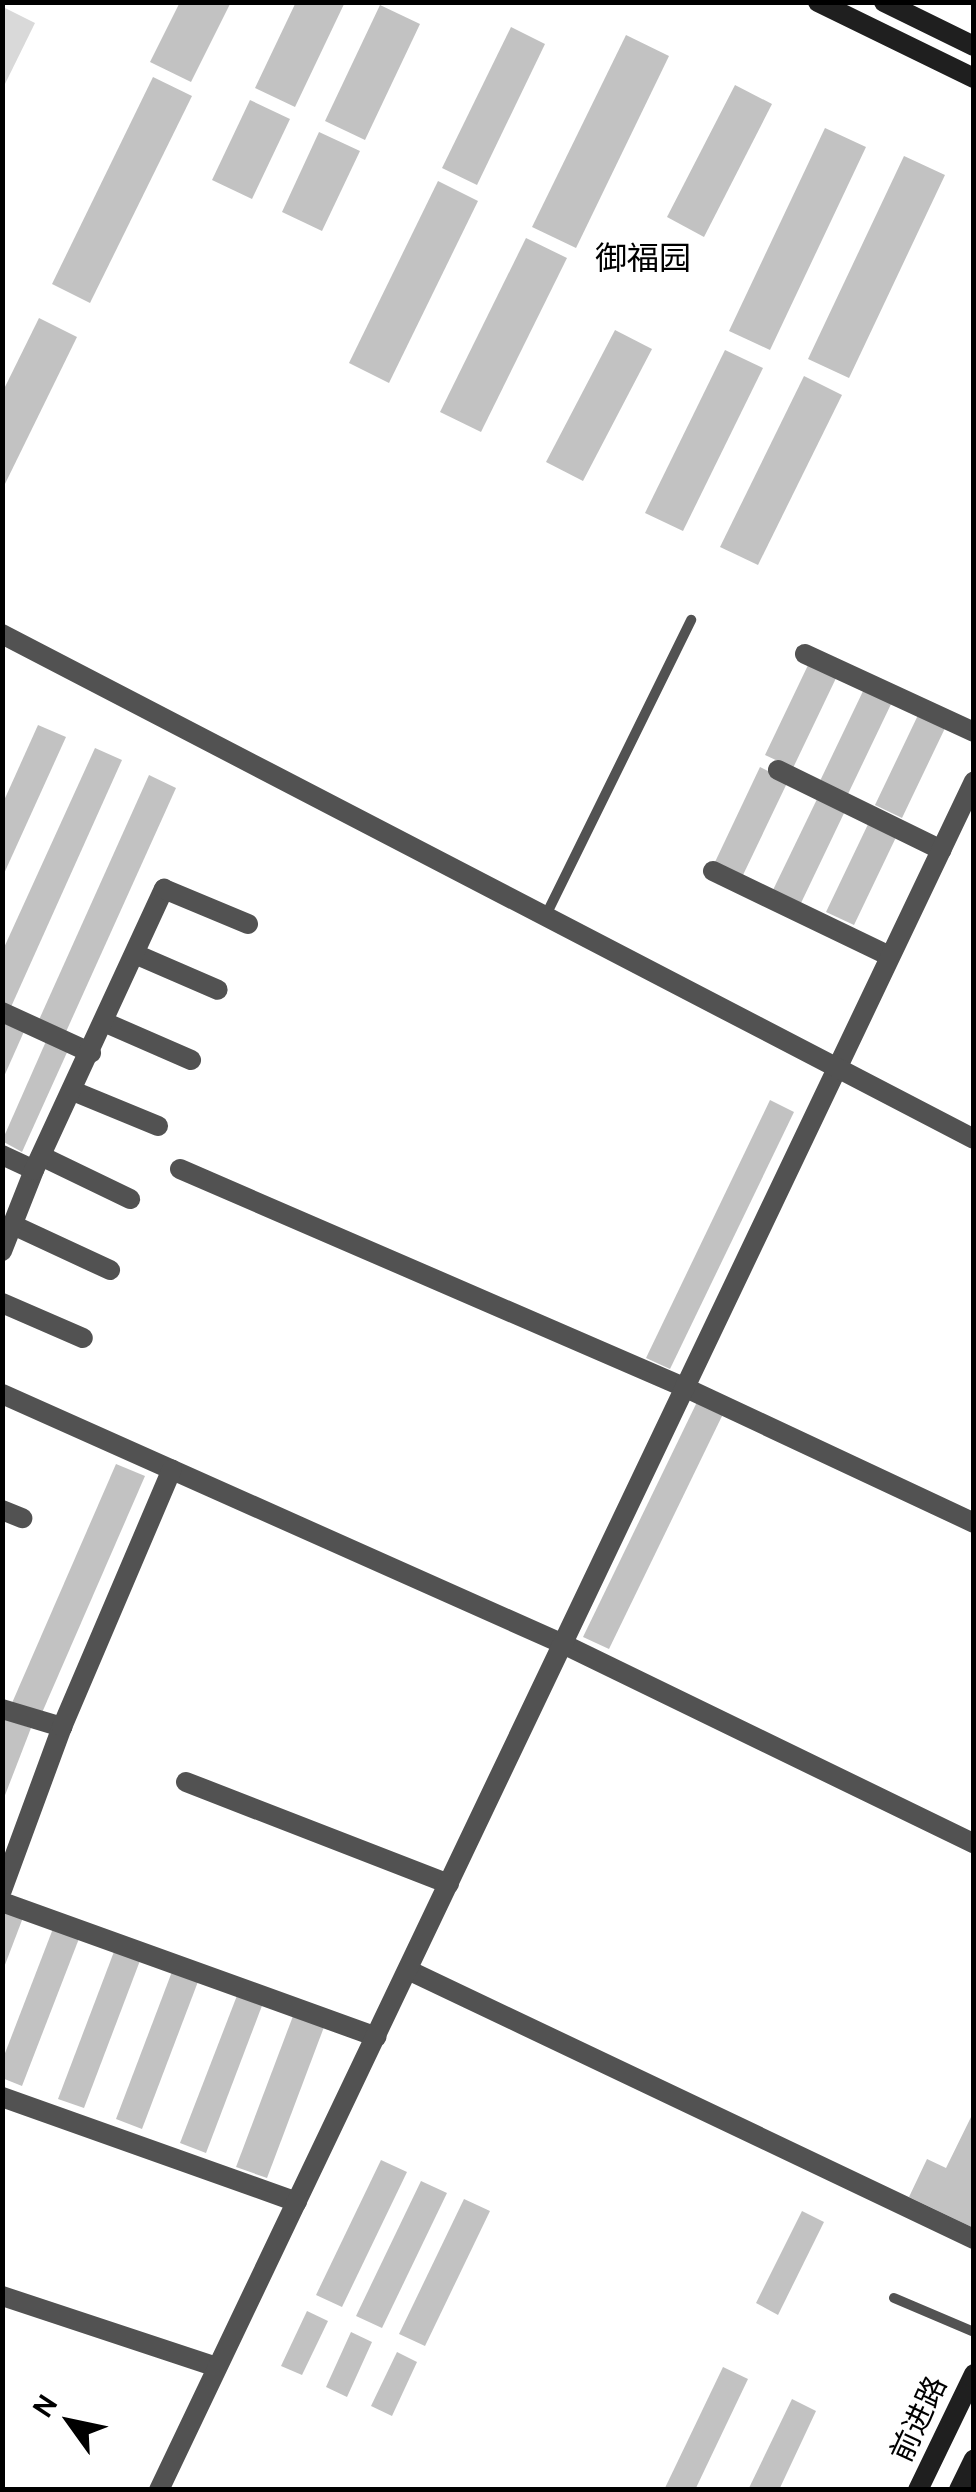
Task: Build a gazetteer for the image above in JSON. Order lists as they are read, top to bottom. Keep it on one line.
{"streets":{"main road":["前进路"]},"districts":["御福园"],"north":"top left"}
